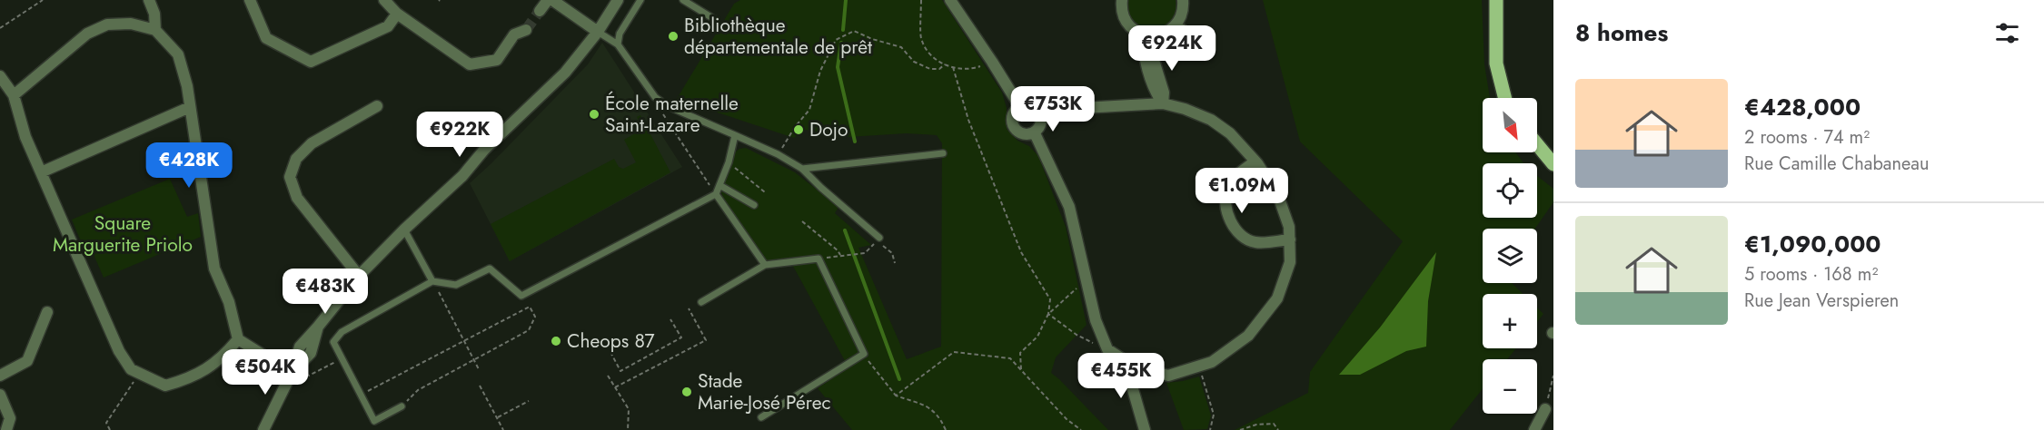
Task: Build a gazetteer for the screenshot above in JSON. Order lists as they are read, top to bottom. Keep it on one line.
{"parks":["Square Marguerite Priolo"],"places":["Bibliothèque départementale de prêt","École maternelle Saint-Lazare","Dojo","Cheops 87","Stade Marie-José Pérec"],"north":"bottom right","page":{"heading":"8 homes","price":["€924K","€753K","€922K","€428K","€1.09M","€483K","€504K","€455K"],"list":[{"name":"€428,000","note":"2 rooms · 74 m² · Rue Camille Chabaneau"},{"name":"€1,090,000","note":"5 rooms · 168 m² · Rue Jean Verspieren"}],"map_buttons":["+","−"]}}
